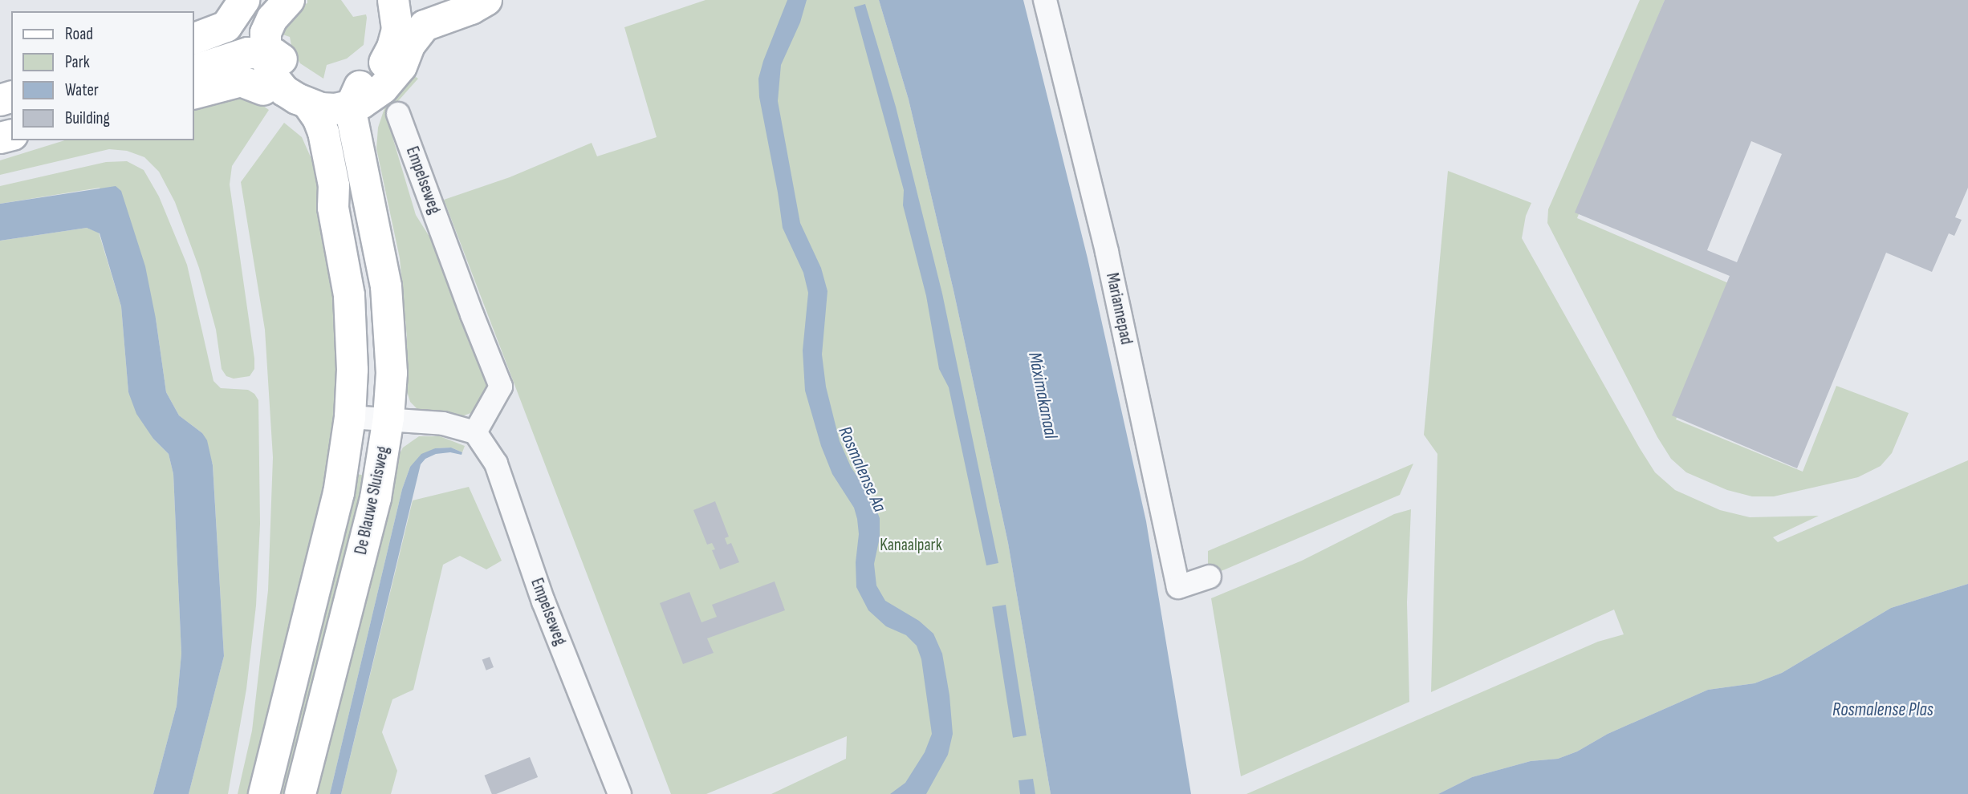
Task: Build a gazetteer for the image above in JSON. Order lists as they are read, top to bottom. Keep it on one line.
{"streets":{"main road":["De Blauwe Sluisweg"],"street":["Empelseweg","Mariannepad"]},"water":["Máximakanaal","Rosmalense Aa","Rosmalense Plas"],"parks":["Kanaalpark"],"legend":["Road","Park","Water","Building"]}
